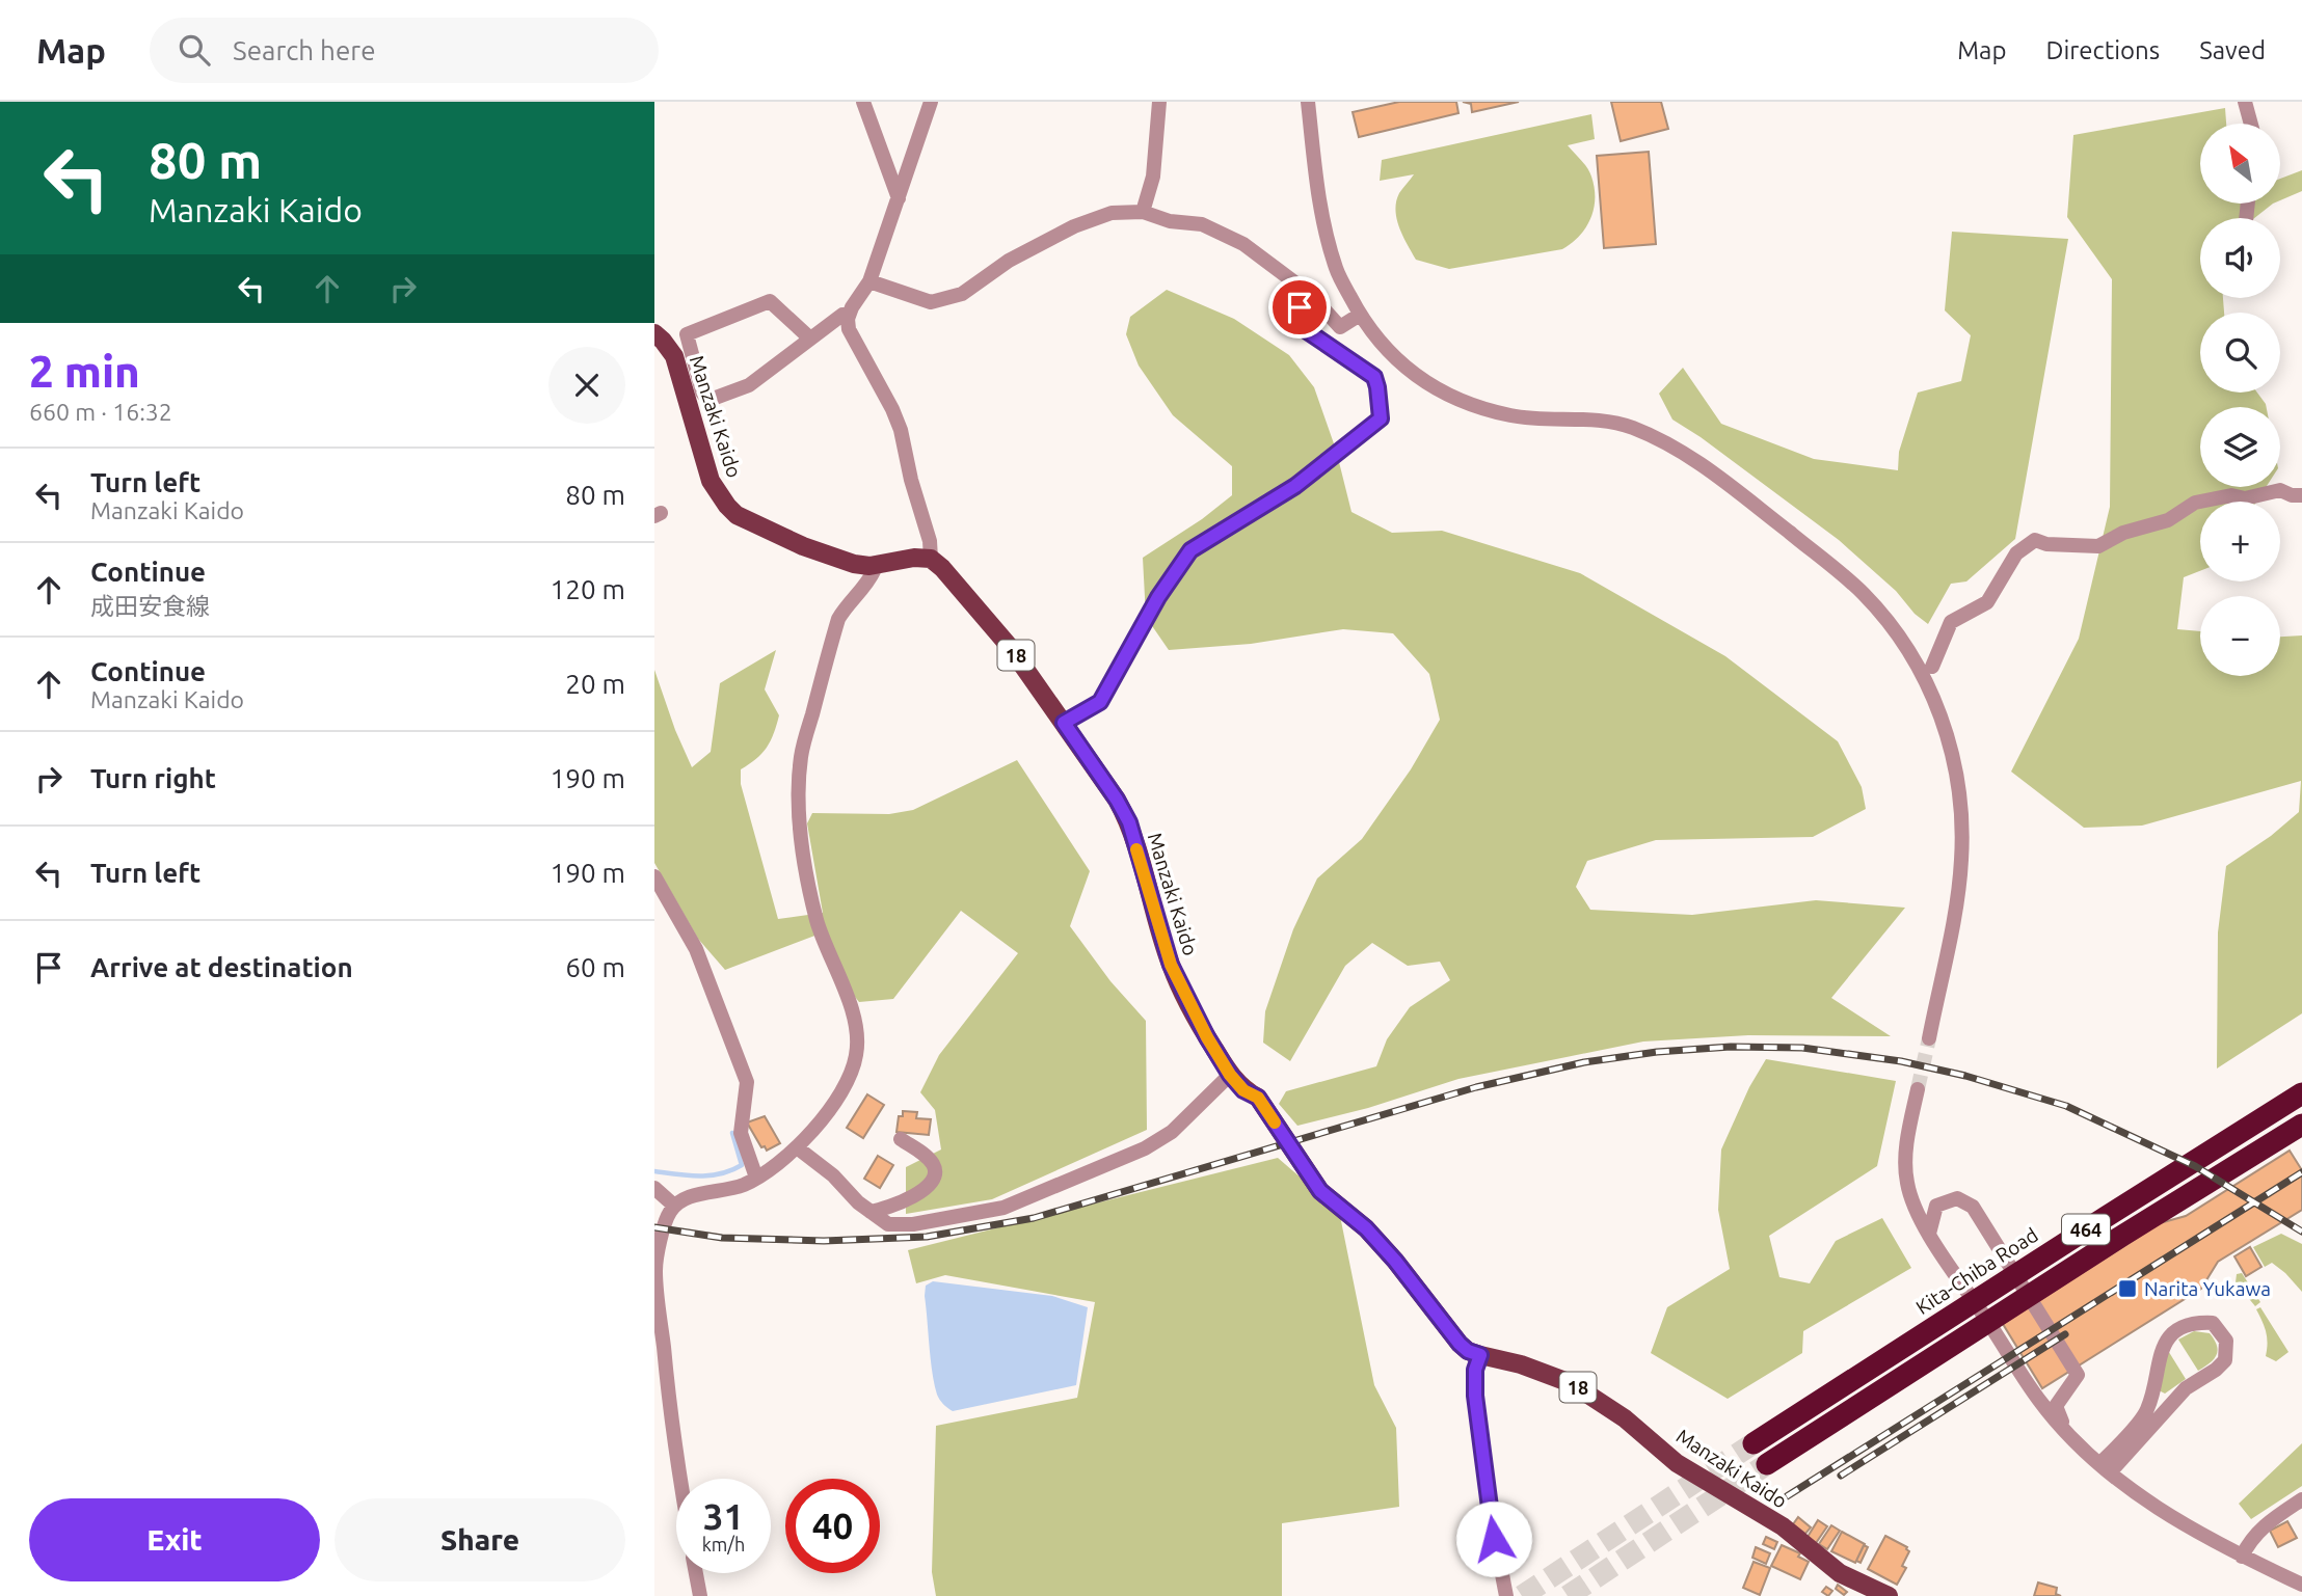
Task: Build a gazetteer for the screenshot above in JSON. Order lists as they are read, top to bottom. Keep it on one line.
{"streets":{"highway":["464","Kita-Chiba Road"],"main road":["Manzaki Kaido","18"]},"places":{"transit":["Narita Yukawa"]},"north":"top left","page":{"header":"Map","search":"Search here","nav":["Map","Directions","Saved"],"turn":["80 m","Manzaki Kaido"],"map_buttons":["+","−"],"heading":["2 min","660 m · 16:32"],"list":[{"name":"Turn left","note":"Manzaki Kaido","value":"80 m"},{"name":"Continue","note":"成田安食線","value":"120 m"},{"name":"Continue","note":"Manzaki Kaido","value":"20 m"},{"name":"Turn right","value":"190 m"},{"name":"Turn left","value":"190 m"},{"name":"Arrive at destination","value":"60 m"}],"speed":"31 km/h","limit":"40","buttons":["Exit","Share"]}}
